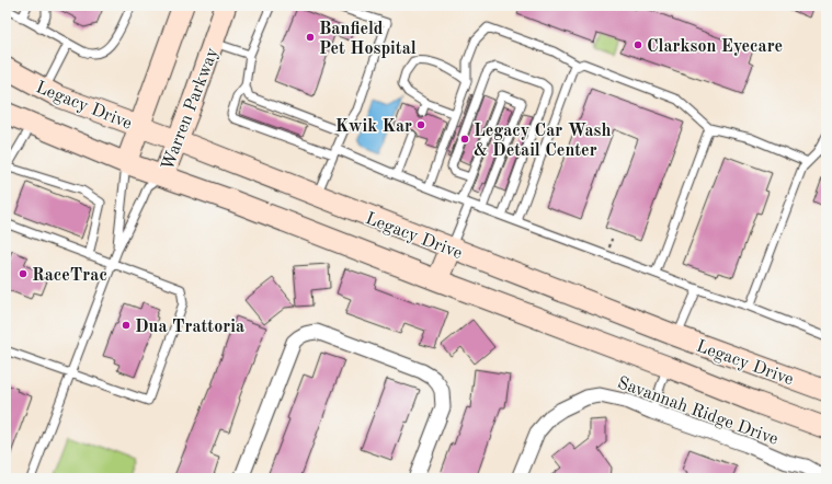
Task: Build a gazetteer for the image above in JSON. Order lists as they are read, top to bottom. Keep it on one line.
{"streets":{"main road":["Legacy Drive","Warren Parkway"],"street":["Savannah Ridge Drive"]},"crossings":[["Legacy Drive","Warren Parkway"]],"places":["Banfield Pet Hospital","Clarkson Eyecare","Kwik Kar","Legacy Car Wash & Detail Center","RaceTrac","Dua Trattoria"]}
